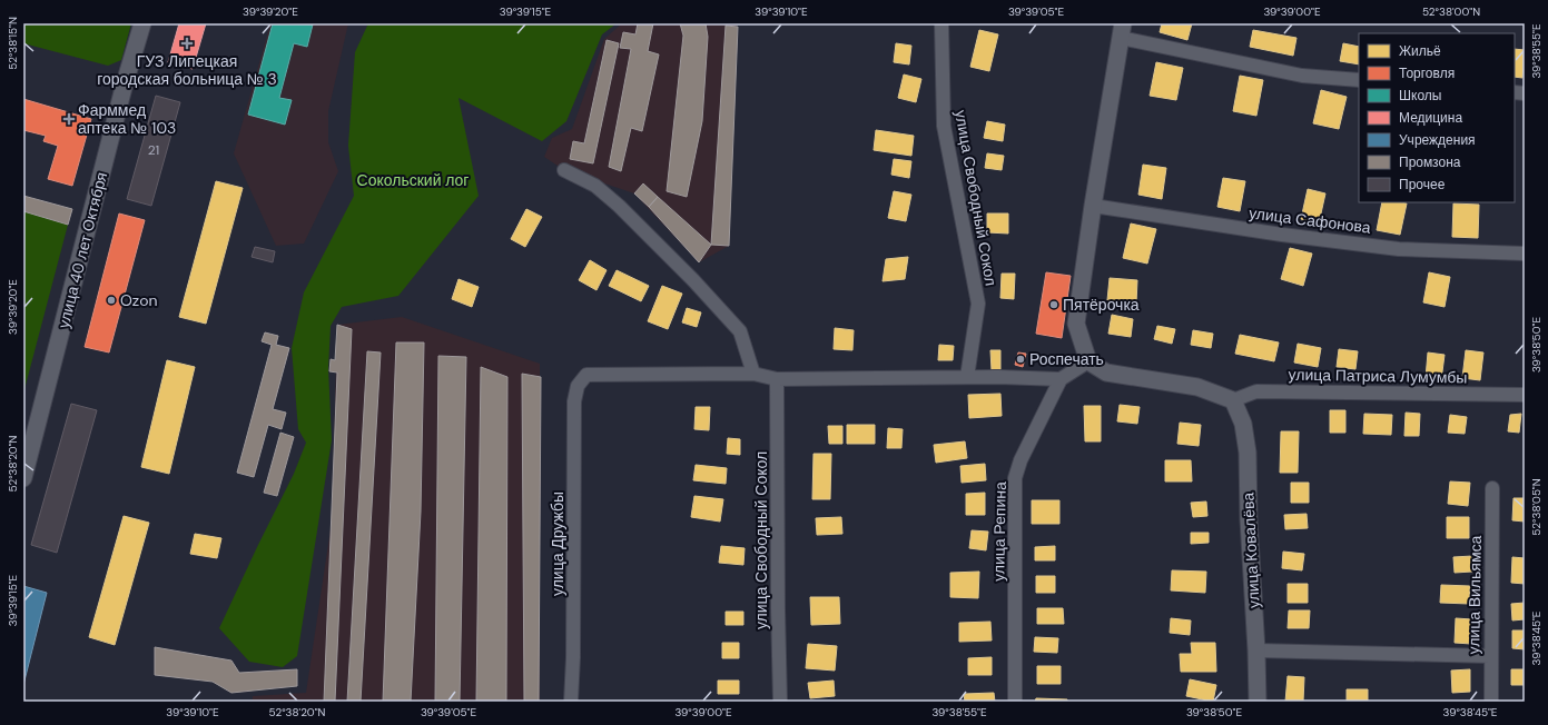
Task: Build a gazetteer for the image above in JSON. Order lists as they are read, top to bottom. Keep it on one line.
{"streets":{"street":["улица Свободный Сокол","улица Сафонова","улица 40 лет Октября","улица Патриса Лумумбы","улица Репина","улица Дружбы","улица Ковалёва","улица Вильямса"]},"crossings":[["улица Патриса Лумумбы","улица Ковалёва"]],"parks":["Сокольский лог"],"places":{"health":["ГУЗ Липецкая городская больница № 3","Фарммед аптека № 103"],"other":["Ozon","Пятёрочка","Роспечать"]},"house_numbers":["21"],"legend":["Жильё","Торговля","Школы","Медицина","Учреждения","Промзона","Прочее"],"coordinates":["39°39'20\"E","39°39'15\"E","39°39'10\"E","39°39'05\"E","39°39'00\"E","52°38'00\"N","52°38'15\"N","39°38'55\"E","39°38'50\"E","52°38'20\"N","52°38'05\"N","39°38'45\"E"]}
